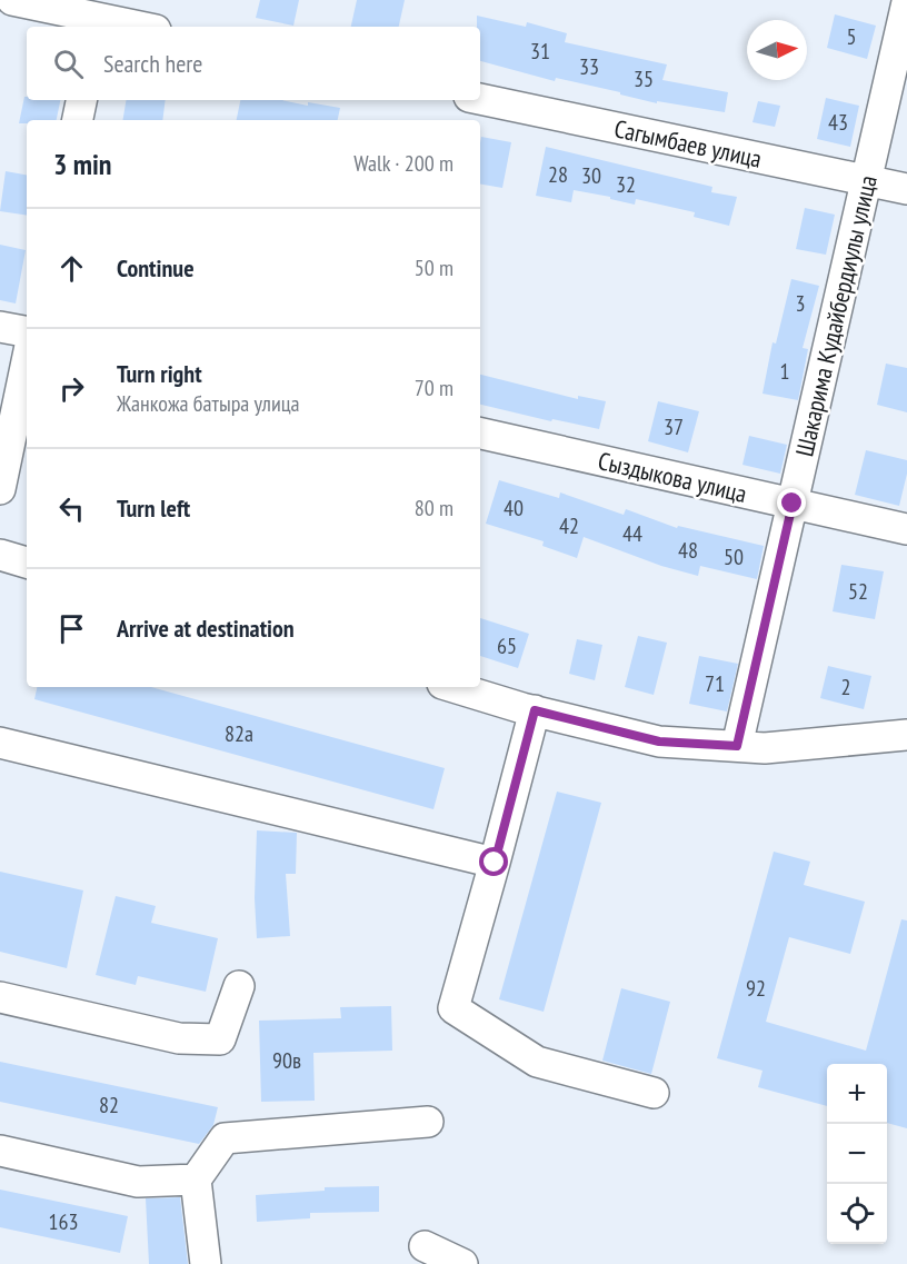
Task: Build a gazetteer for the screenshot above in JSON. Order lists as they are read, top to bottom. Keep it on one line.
{"streets":{"street":["Сагымбаев улица","Шакарима Кудайбердиулы улица","Сыздыкова улица"]},"crossings":[["Сагымбаев улица","Шакарима Кудайбердиулы улица"],["Шакарима Кудайбердиулы улица","Сыздыкова улица"]],"house_numbers":["5","31","33","35","43","28","30","32","3","1","37","40","42","44","48","50","52","65","71","2","82а","92","90в","82","163"],"north":"right","page":{"search":"Search here","heading":["3 min","Walk · 200 m"],"list":[["Continue","50 m"],["Turn right","Жанкожа батыра улица","70 m"],["Turn left","80 m"],"Arrive at destination"],"map_buttons":["+","−"]}}
